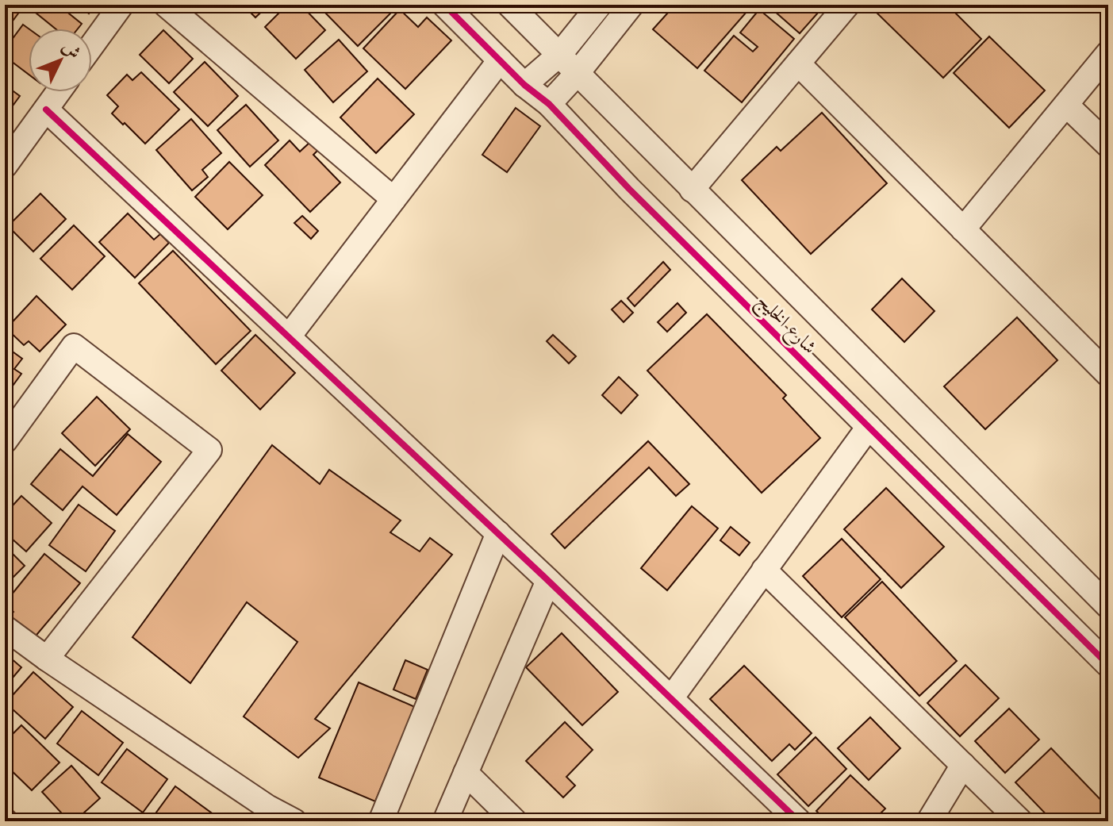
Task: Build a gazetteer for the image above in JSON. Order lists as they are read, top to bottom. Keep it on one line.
{"streets":{"street":["شارع الخليج"]},"north":"top right"}
